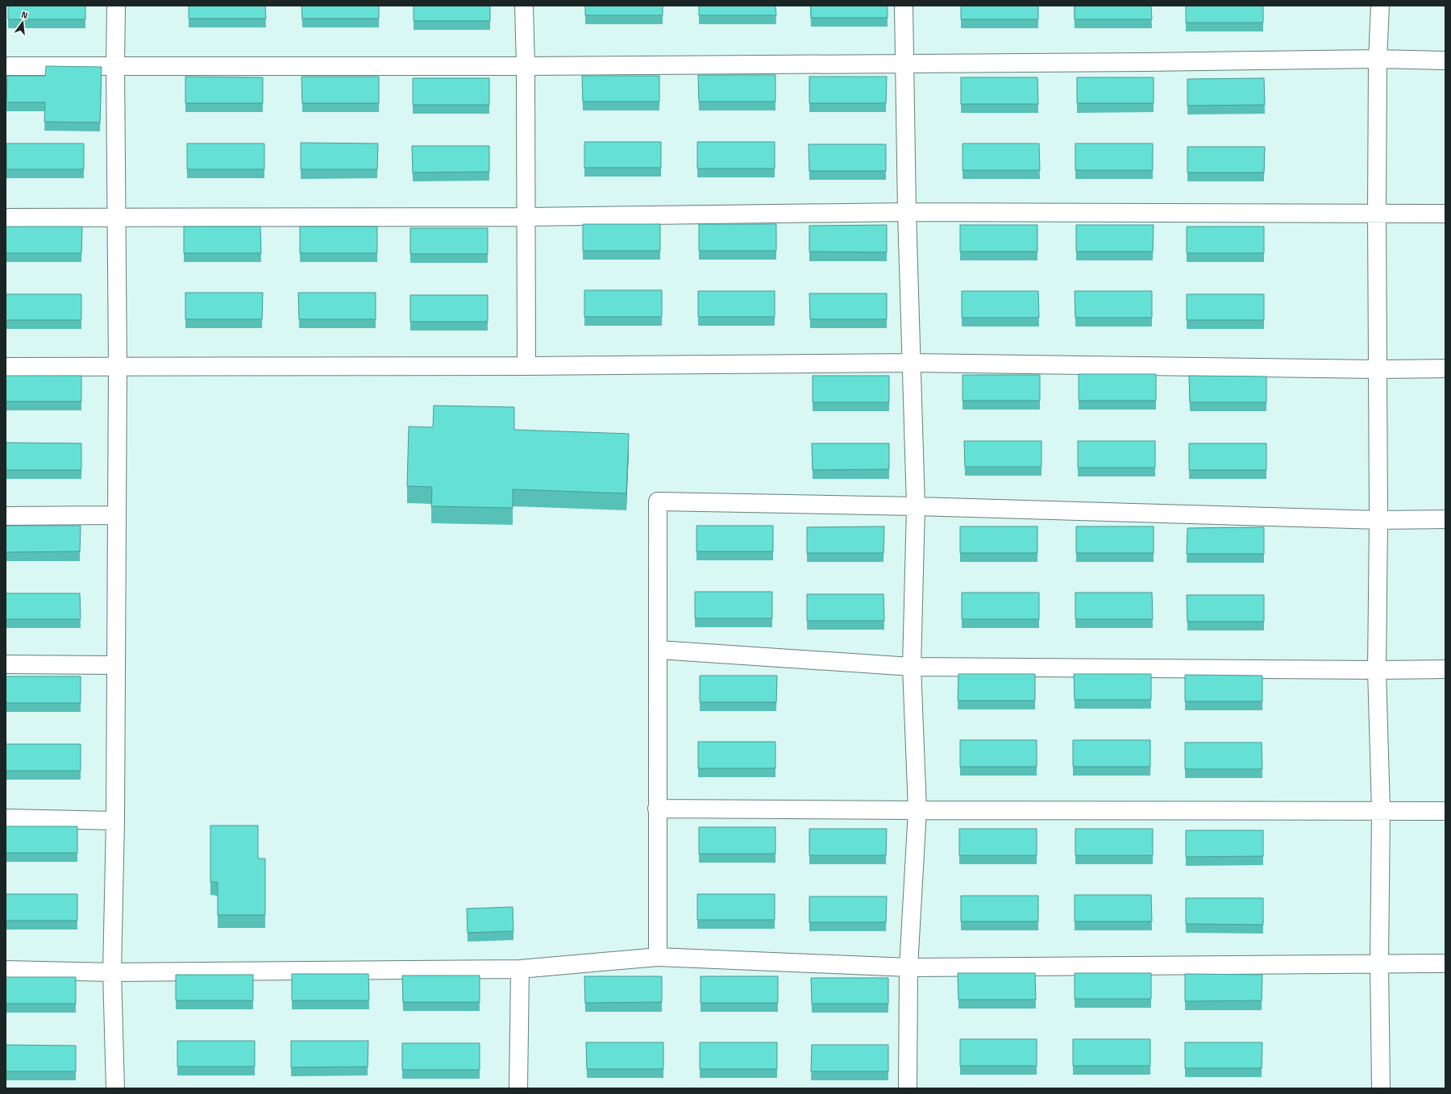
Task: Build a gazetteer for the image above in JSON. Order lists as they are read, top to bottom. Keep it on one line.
{"north":"top"}
